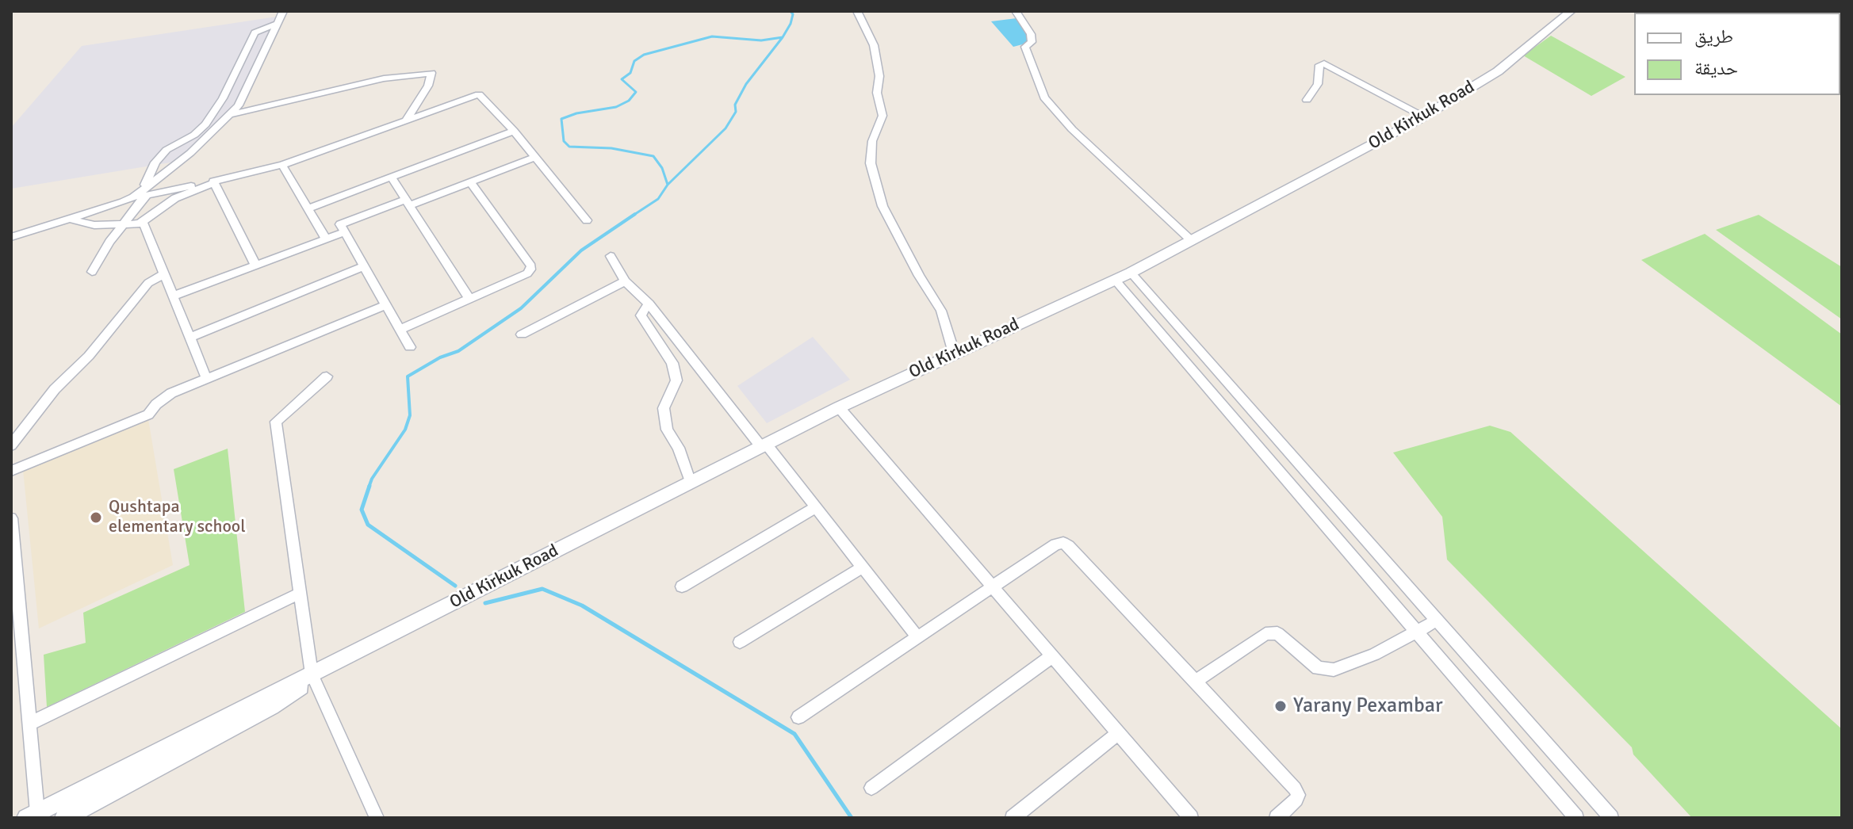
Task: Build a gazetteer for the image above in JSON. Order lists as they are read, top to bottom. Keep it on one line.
{"streets":{"street":["Old Kirkuk Road"]},"places":["Qushtapa elementary school","Yarany Pexambar"],"legend":["طريق","حديقة"]}
